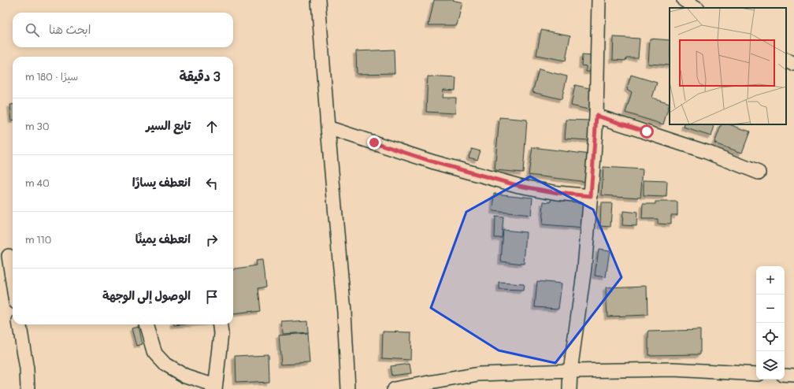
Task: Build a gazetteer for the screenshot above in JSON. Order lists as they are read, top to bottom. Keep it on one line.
{"page":{"search":"ابحث هنا","heading":["3 دقيقة","سيرًا · 180 m"],"list":[["تابع السير","30 m"],["انعطف يسارًا","40 m"],["انعطف يمينًا","110 m"],"الوصول إلى الوجهة"],"map_buttons":["+","−"]}}
